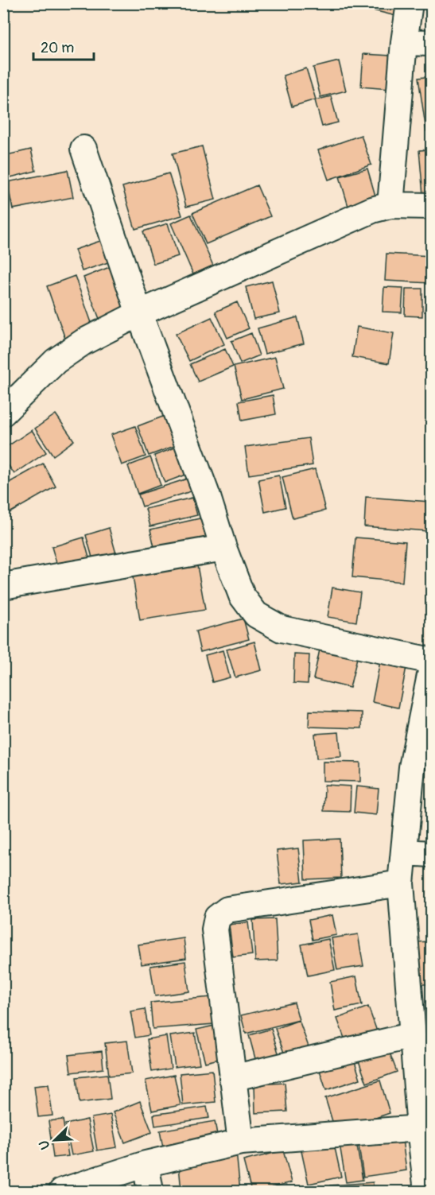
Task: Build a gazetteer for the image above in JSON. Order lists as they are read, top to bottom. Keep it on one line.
{"scale_bar":"20 m","north":"bottom left"}
